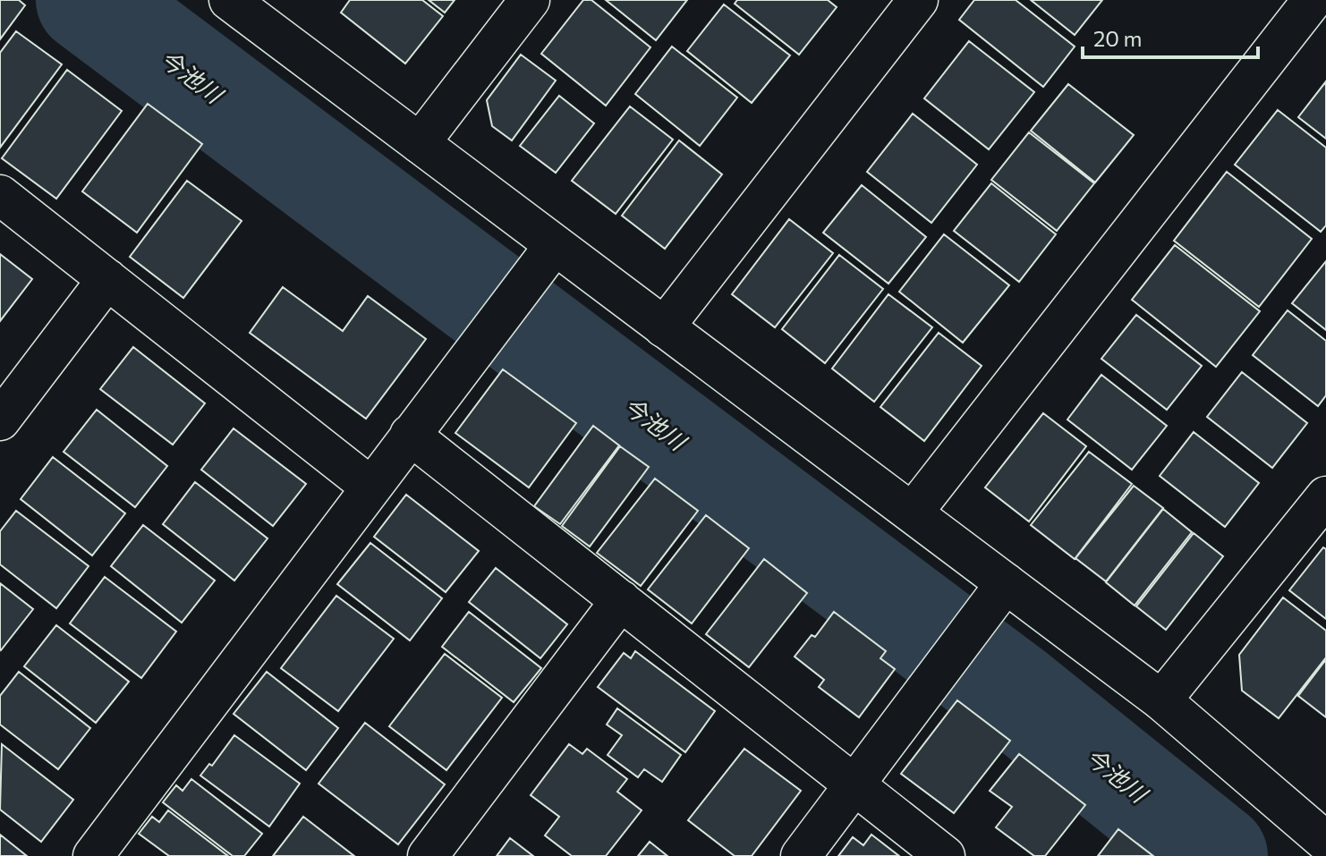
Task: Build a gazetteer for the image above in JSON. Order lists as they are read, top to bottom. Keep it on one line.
{"water":["今池川"],"scale_bar":"20 m"}
